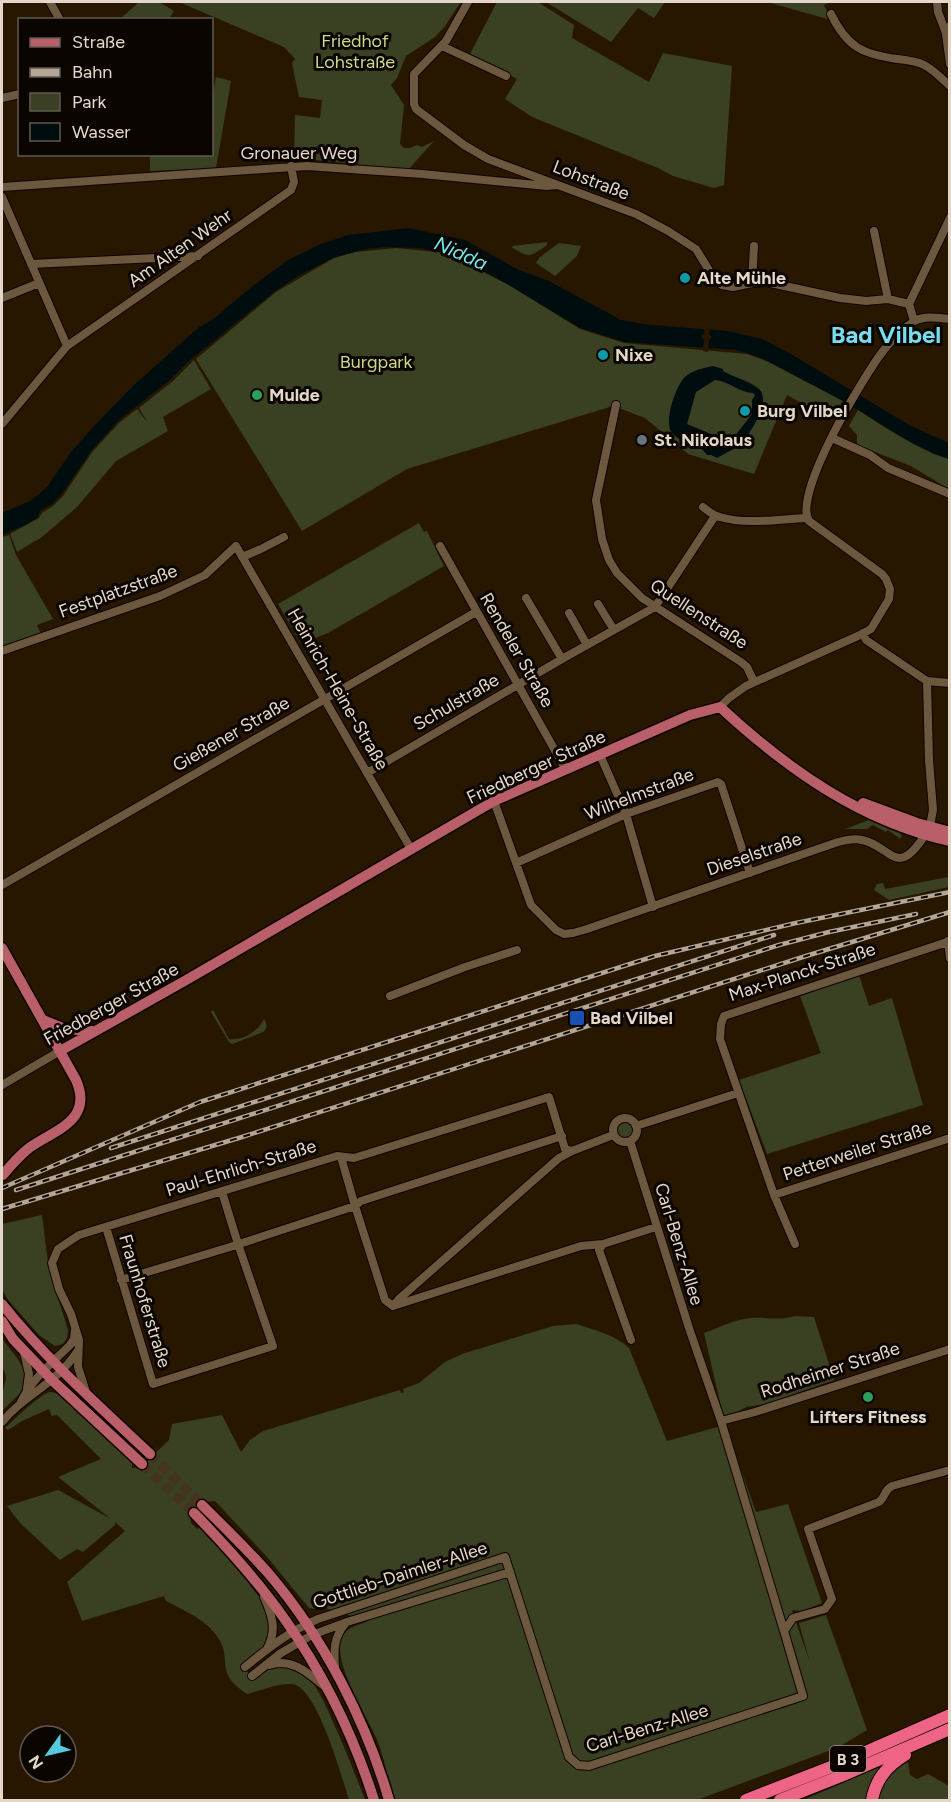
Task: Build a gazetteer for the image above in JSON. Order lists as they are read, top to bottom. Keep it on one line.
{"streets":{"highway":["B 3"],"main road":["Friedberger Straße"],"street":["Gronauer Weg","Lohstraße","Am Alten Wehr","Festplatzstraße","Quellenstraße","Rendeler Straße","Heinrich-Heine-Straße","Schulstraße","Gießener Straße","Wilhelmstraße","Dieselstraße","Max-Planck-Straße","Petterweiler Straße","Paul-Ehrlich-Straße","Carl-Benz-Allee","Fraunhoferstraße","Rodheimer Straße","Gottlieb-Daimler-Allee"]},"crossings":[["Gronauer Weg","Lohstraße"],["Gronauer Weg","Am Alten Wehr"],["Festplatzstraße","Heinrich-Heine-Straße"],["Quellenstraße","Schulstraße"],["Quellenstraße","Friedberger Straße"],["Rendeler Straße","Schulstraße"],["Rendeler Straße","Gießener Straße"],["Rendeler Straße","Friedberger Straße"],["Heinrich-Heine-Straße","Schulstraße"],["Heinrich-Heine-Straße","Gießener Straße"],["Heinrich-Heine-Straße","Friedberger Straße"],["Friedberger Straße","Dieselstraße"],["Wilhelmstraße","Dieselstraße"],["Max-Planck-Straße","Petterweiler Straße"],["Paul-Ehrlich-Straße","Fraunhoferstraße"],["Carl-Benz-Allee","Rodheimer Straße"],["Carl-Benz-Allee","Gottlieb-Daimler-Allee"]],"districts":["Bad Vilbel"],"water":["Nidda"],"parks":["Friedhof Lohstraße","Burgpark"],"places":{"other":["Alte Mühle","Nixe","Mulde","Burg Vilbel","St. Nikolaus","Lifters Fitness"],"transit":["Bad Vilbel"]},"legend":["Straße","Bahn","Park","Wasser"],"north":"bottom left"}
